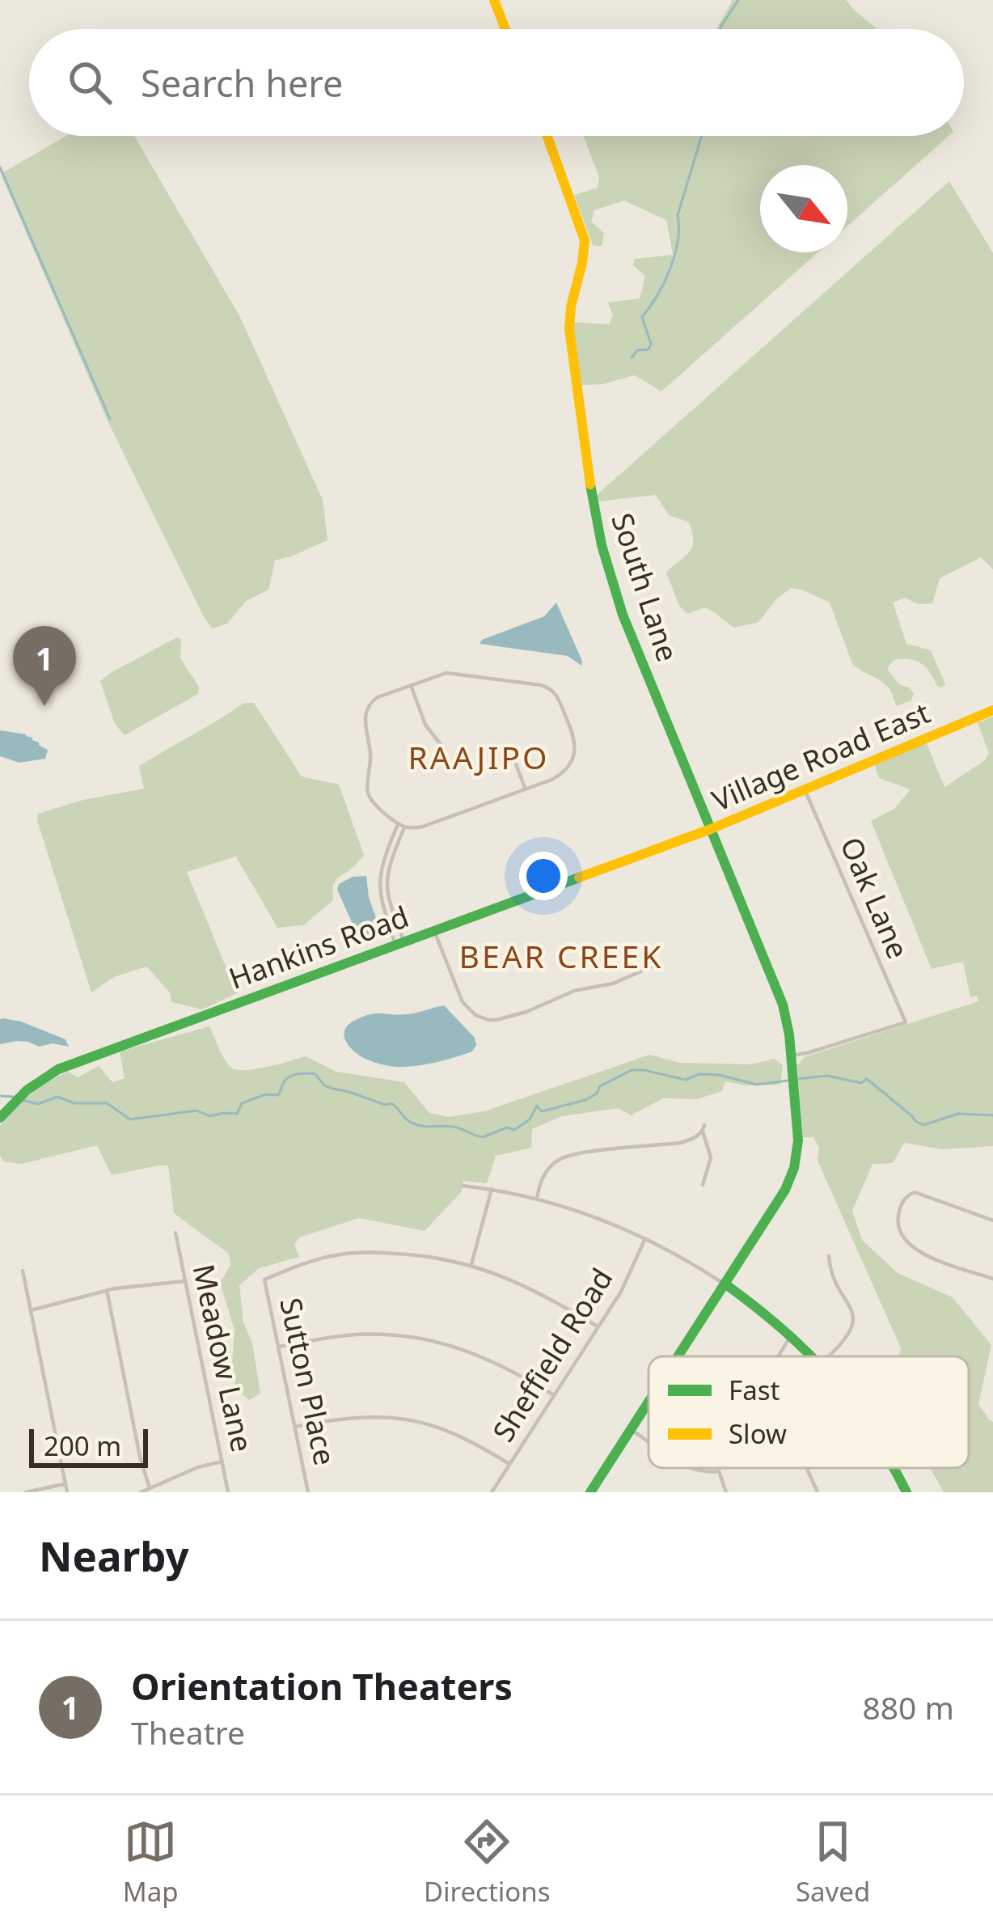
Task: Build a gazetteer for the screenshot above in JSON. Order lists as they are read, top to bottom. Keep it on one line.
{"streets":{"street":["South Lane","Village Road East","Oak Lane","Hankins Road","Sheffield Road","Meadow Lane","Sutton Place"]},"crossings":[["South Lane","Village Road East"],["South Lane","Oak Lane"],["Village Road East","Oak Lane"],["Village Road East","Hankins Road"]],"districts":["RAAJIPO","BEAR CREEK"],"legend":["Fast","Slow"],"scale_bar":"200 m","north":"bottom right","page":{"search":"Search here","pins":"1","scale":"200 m","heading":"Nearby","list":[{"mark":"1","name":"Orientation Theaters","note":"Theatre","value":"880 m"}],"nav":["Map","Directions","Saved"]}}
